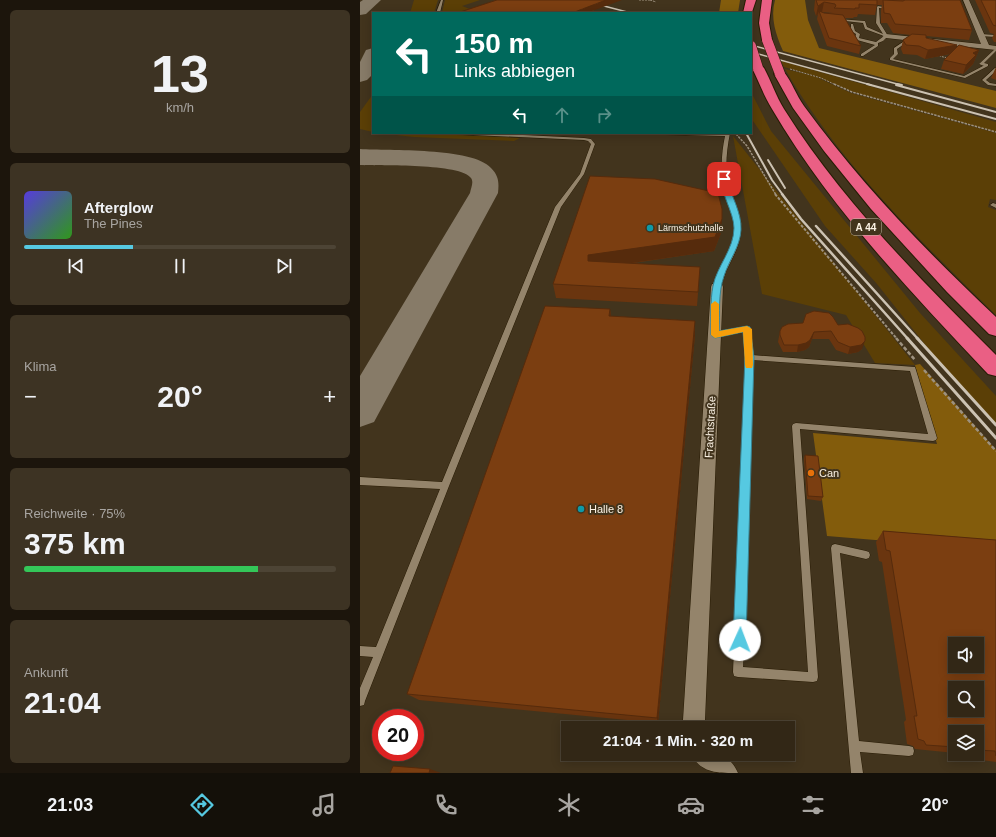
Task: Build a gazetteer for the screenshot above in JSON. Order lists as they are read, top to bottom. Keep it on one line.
{"streets":{"highway":["A 44"],"street":["Frachtstraße"]},"places":["Lärmschutzhalle","Can","Halle 8"],"page":{"tile":[["13","km/h"],"Klima",["Reichweite · 75%","375 km"],["Ankunft","21:04"]],"turn":["150 m","Links abbiegen"],"song":["Afterglow","The Pines"],"heat":["−","20°","+"],"limit":"20","trip":"21:04 · 1 Min. · 320 m","tabs":["21:03","20°"]}}
